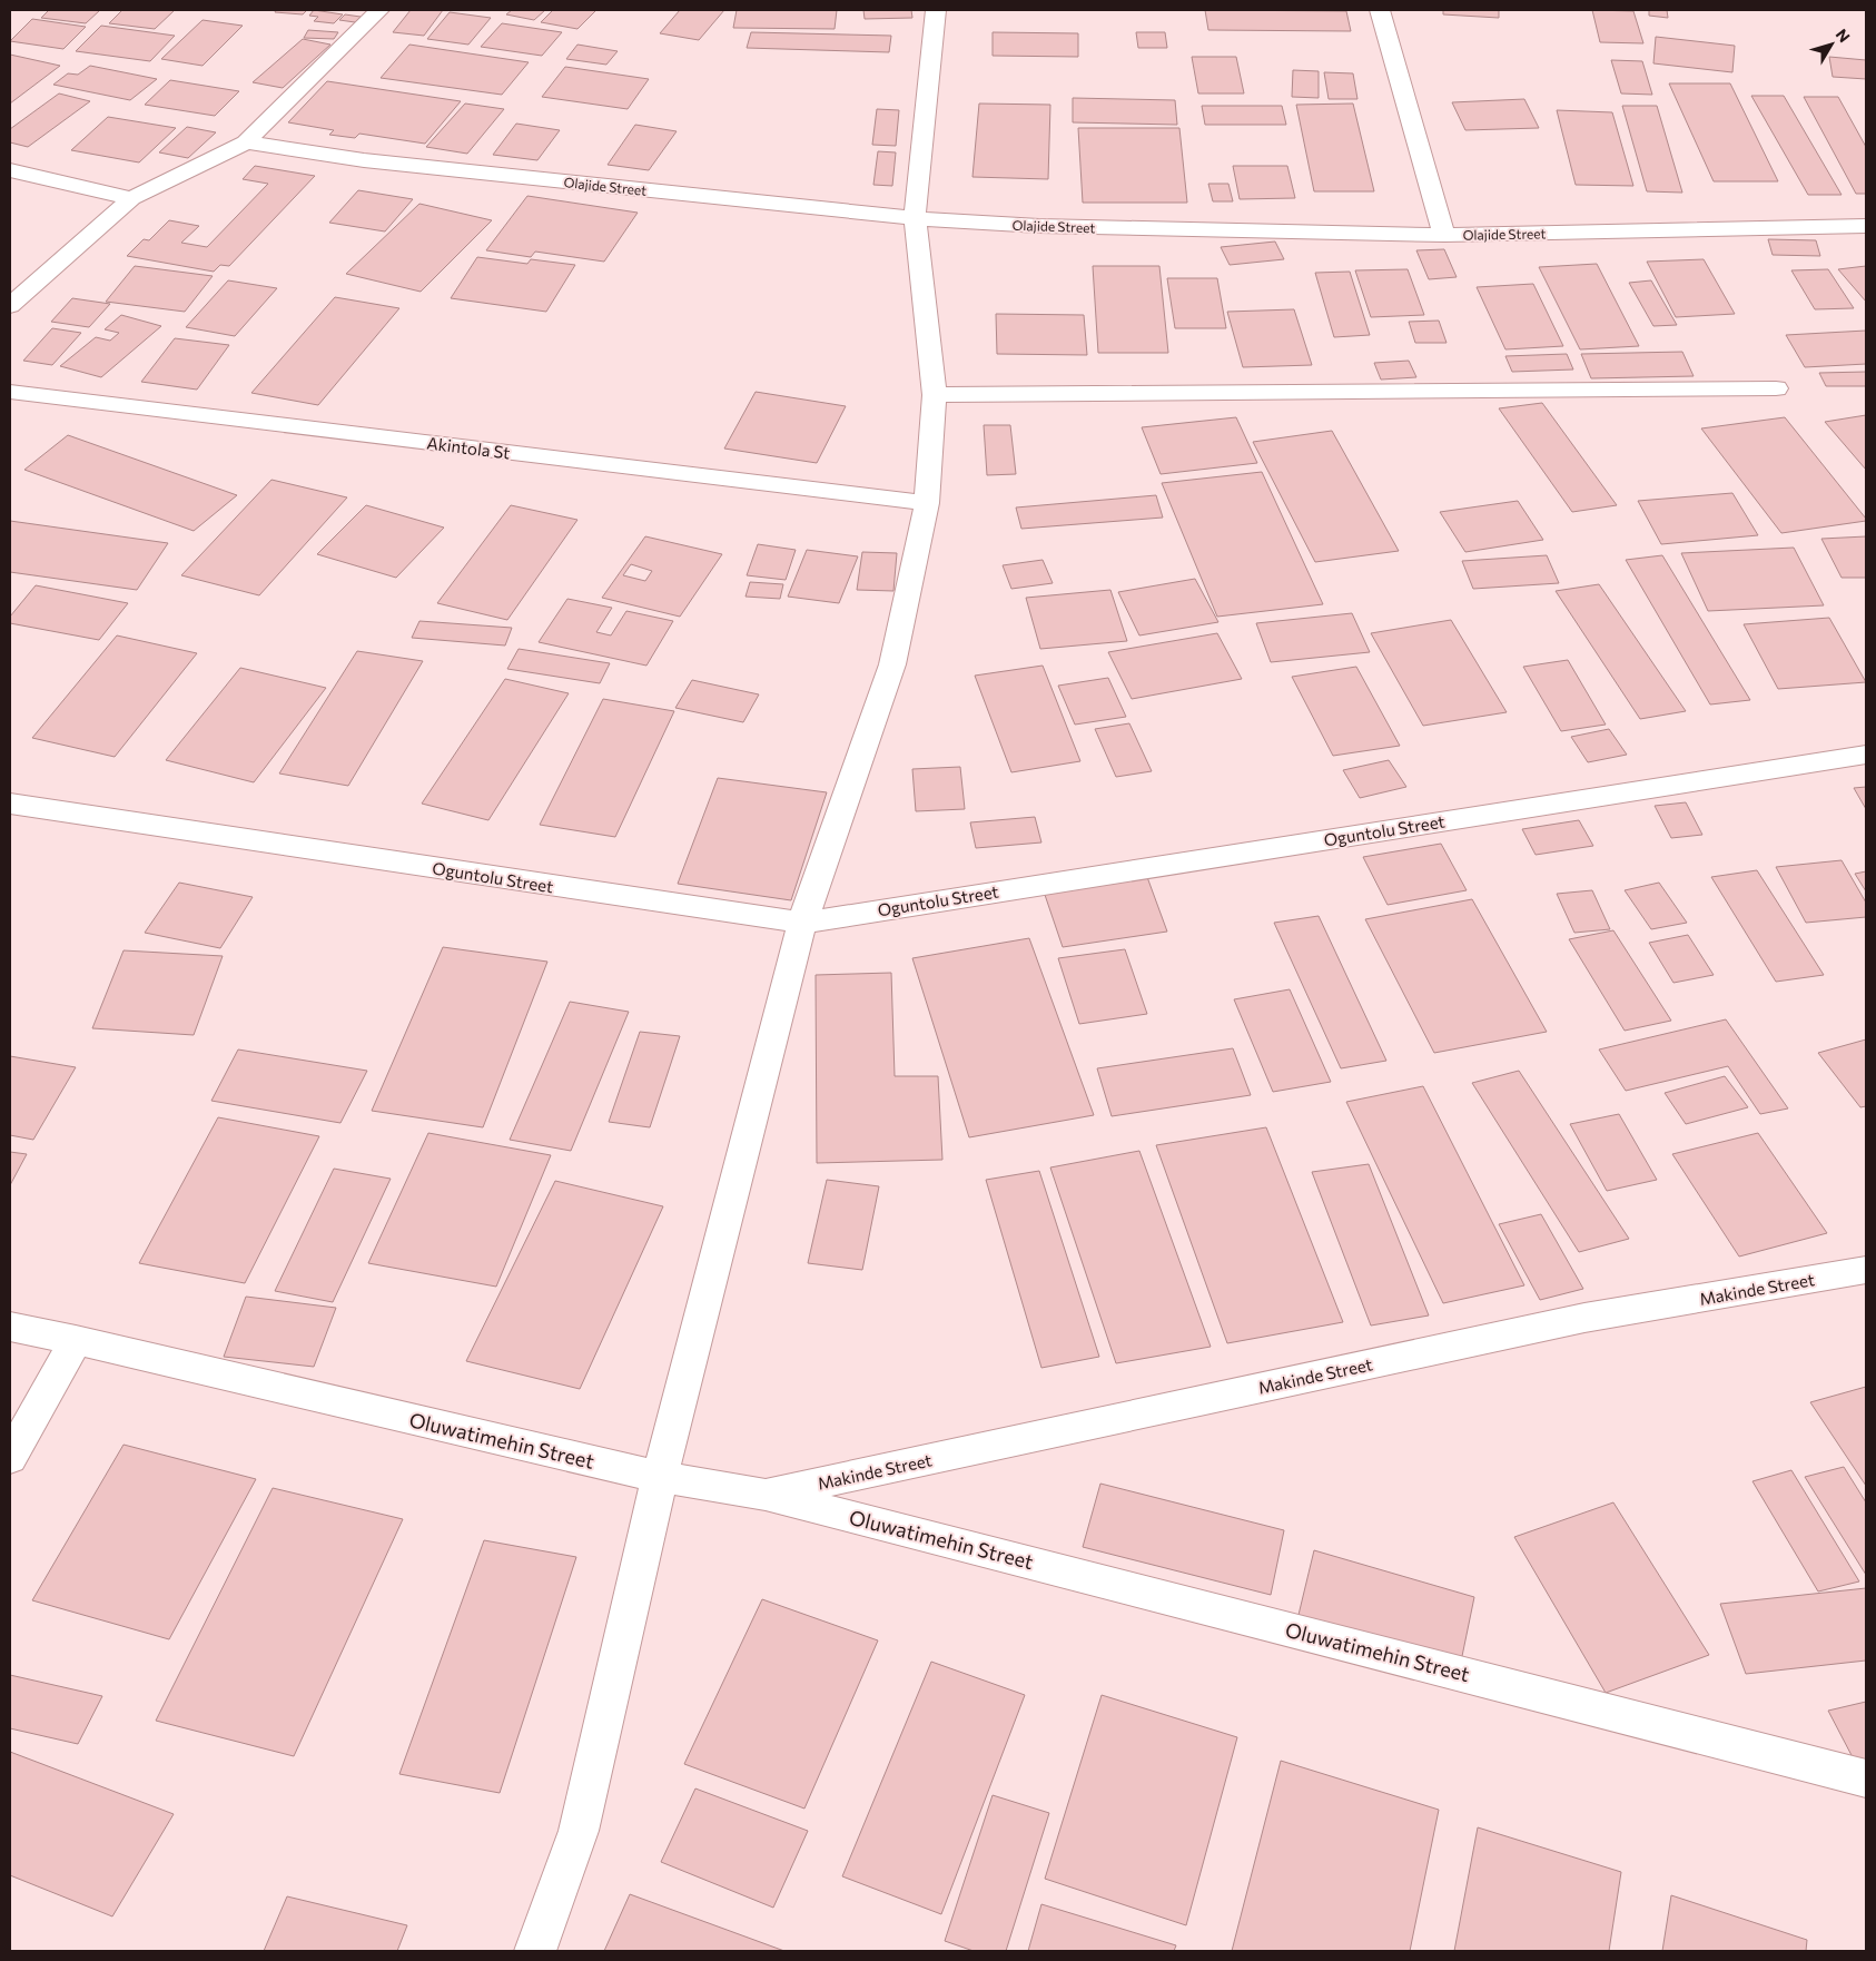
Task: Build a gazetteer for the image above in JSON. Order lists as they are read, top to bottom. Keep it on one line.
{"streets":{"street":["Olajide Street","Akintola St","Oguntolu Street","Makinde Street","Oluwatimehin Street"]},"crossings":[["Makinde Street","Oluwatimehin Street"]],"north":"top right"}
